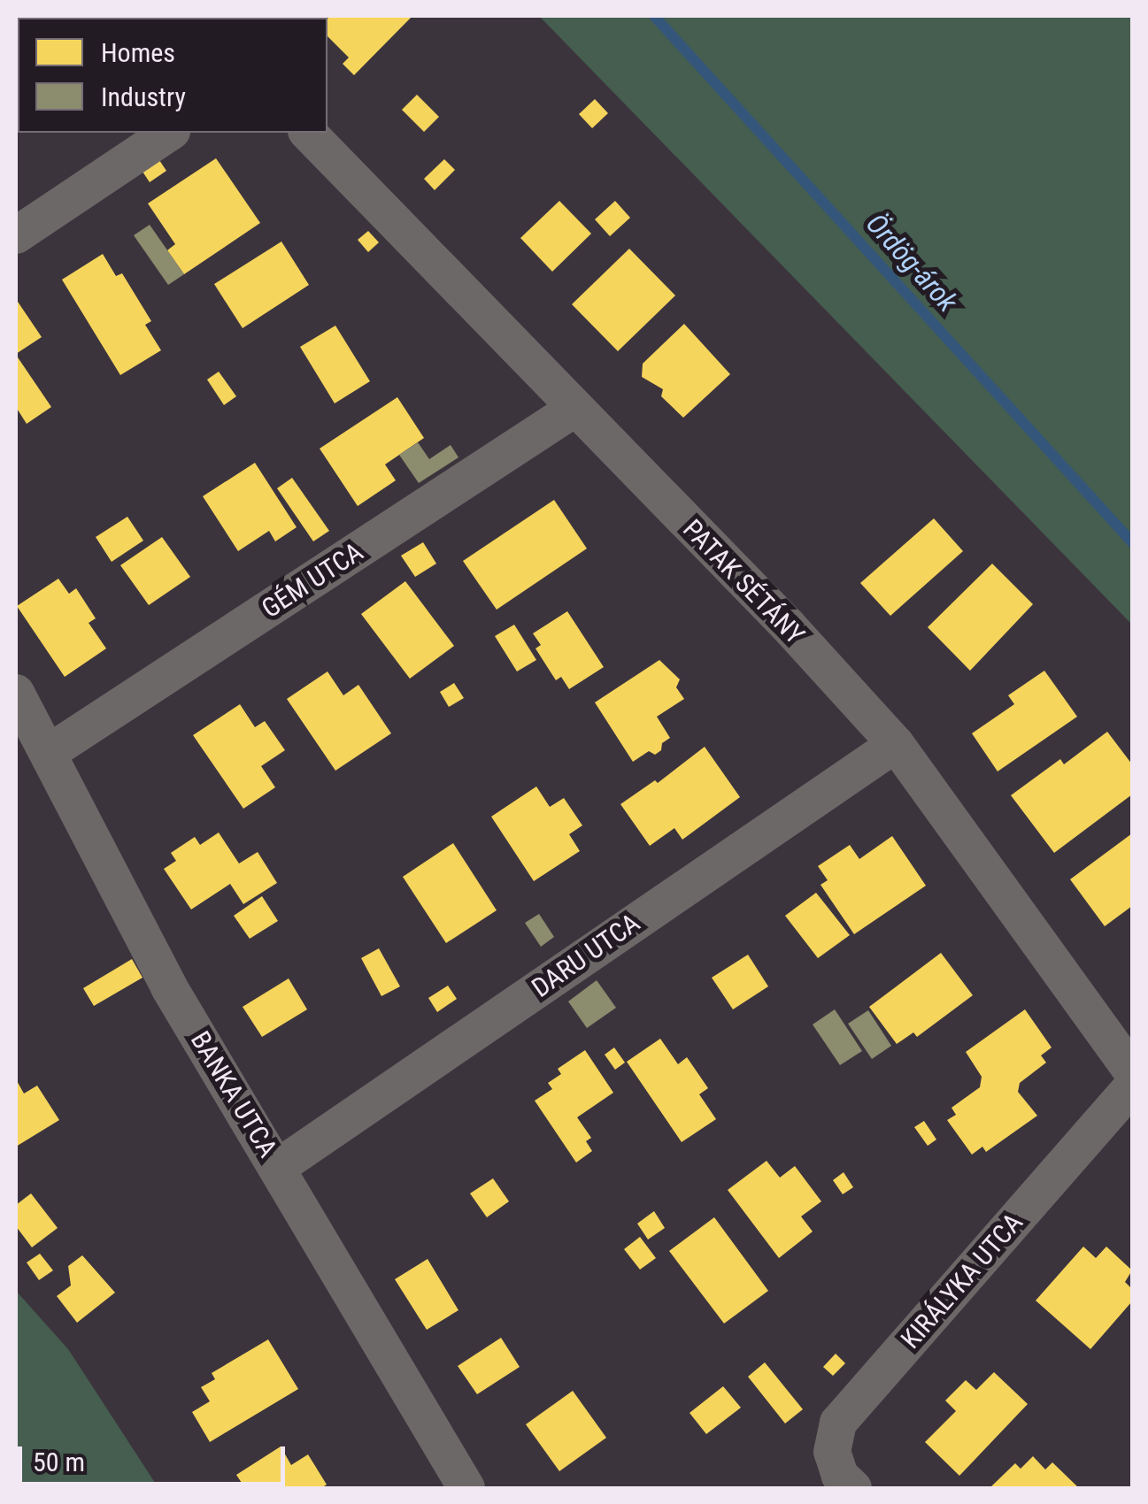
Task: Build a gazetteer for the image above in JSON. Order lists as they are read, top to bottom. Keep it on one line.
{"streets":{"street":["GÉM UTCA","PATAK SÉTÁNY","DARU UTCA","BANKA UTCA","KIRÁLYKA UTCA"]},"crossings":[["GÉM UTCA","PATAK SÉTÁNY"],["GÉM UTCA","BANKA UTCA"],["PATAK SÉTÁNY","DARU UTCA"],["DARU UTCA","BANKA UTCA"]],"water":["Ördög-árok"],"legend":["Homes","Industry"],"scale_bar":"50 m"}
